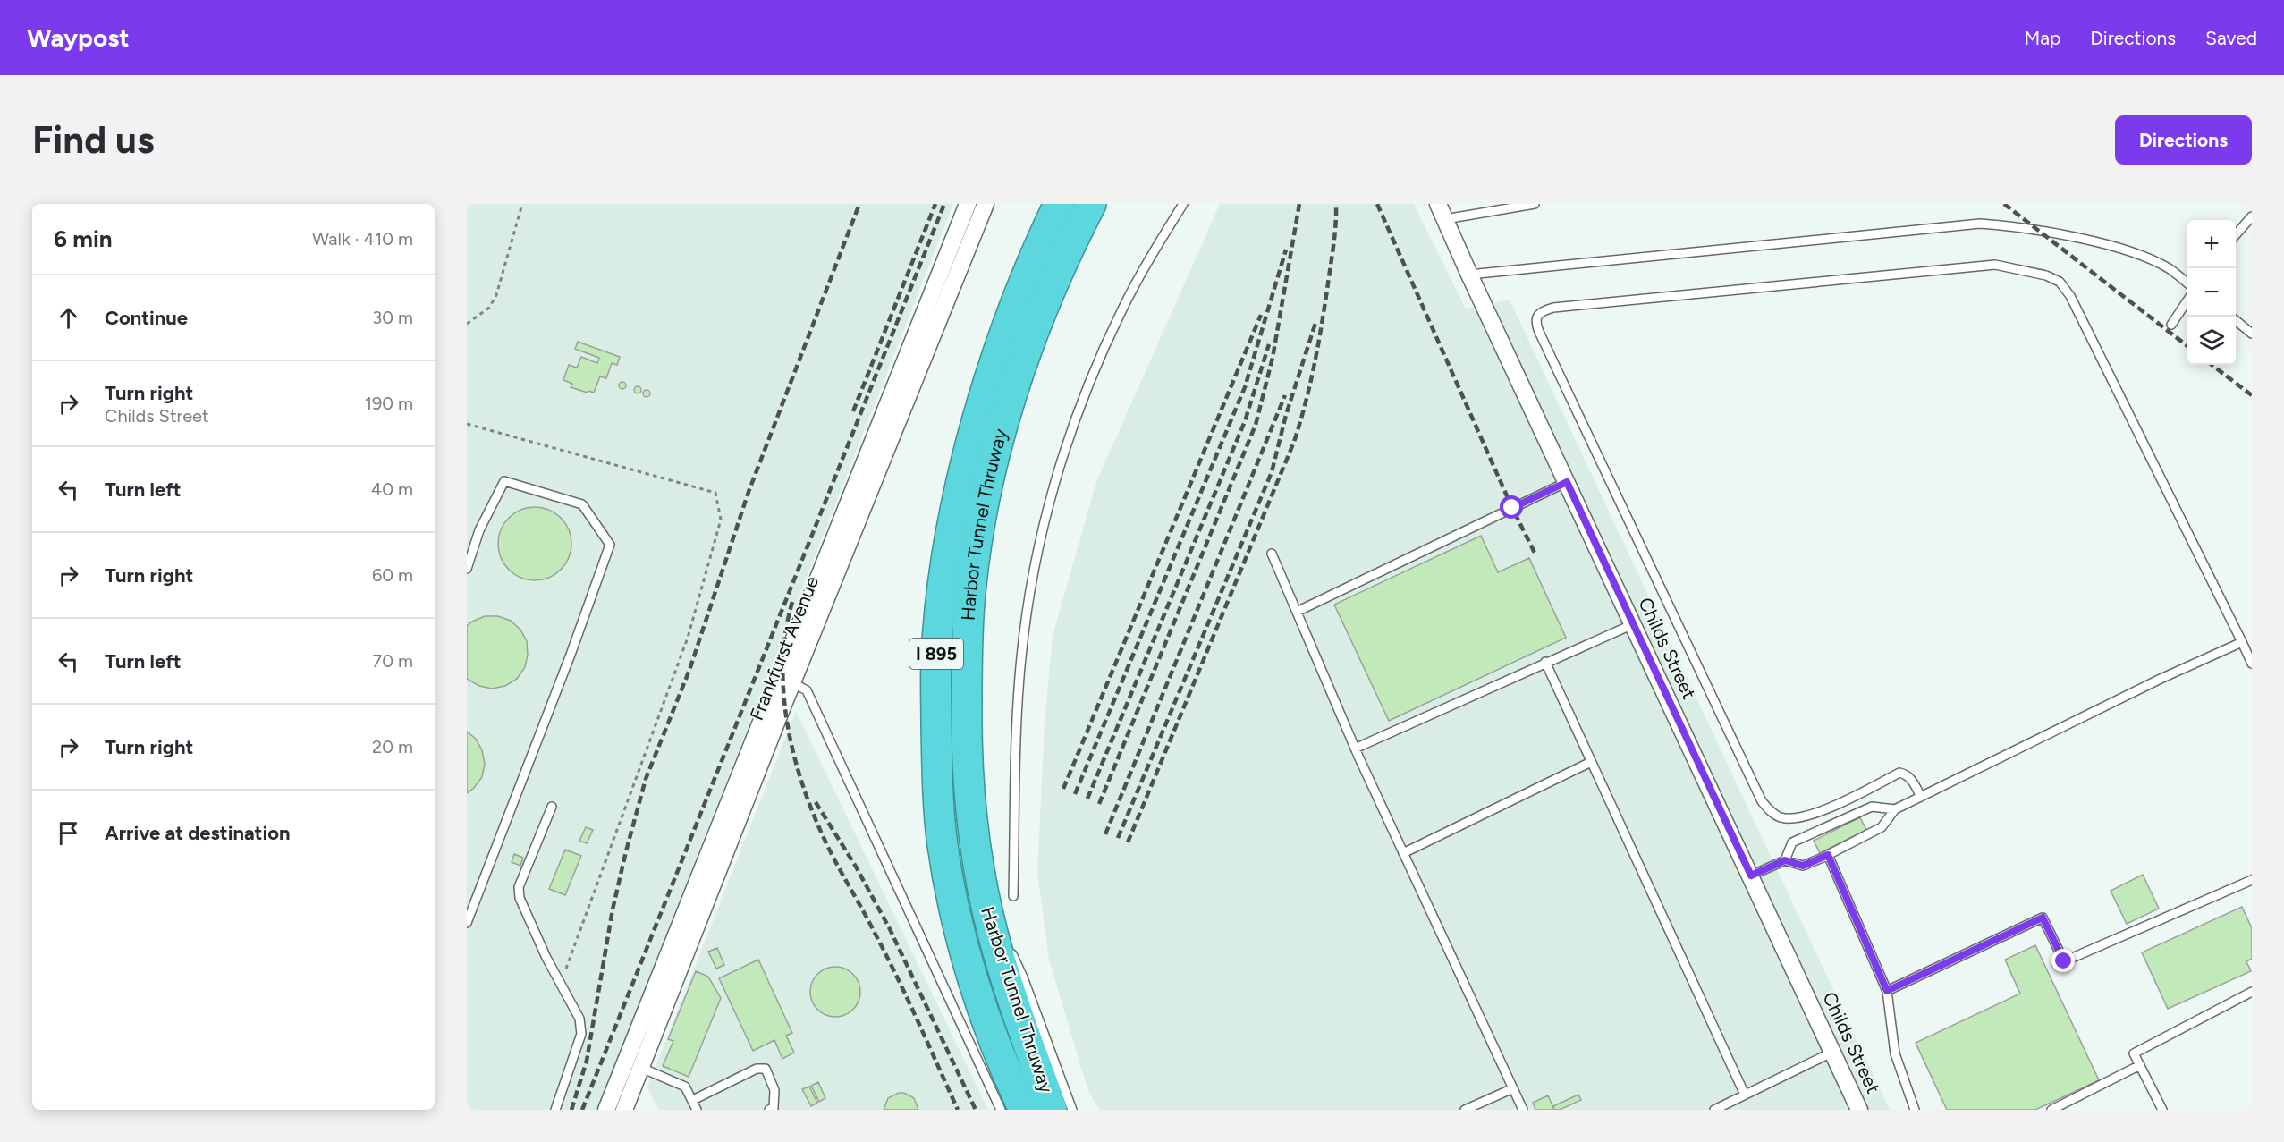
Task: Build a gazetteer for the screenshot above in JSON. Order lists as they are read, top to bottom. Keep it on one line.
{"streets":{"highway":["Harbor Tunnel Thruway","I 895"],"street":["Frankfurst Avenue","Childs Street"]},"page":{"header":"Waypost","nav":["Map","Directions","Saved"],"buttons":"Directions","title":"Find us","heading":["6 min","Walk · 410 m"],"map_buttons":["+","−"],"list":[["Continue","30 m"],["Turn right","Childs Street","190 m"],["Turn left","40 m"],["Turn right","60 m"],["Turn left","70 m"],["Turn right","20 m"],"Arrive at destination"]}}
